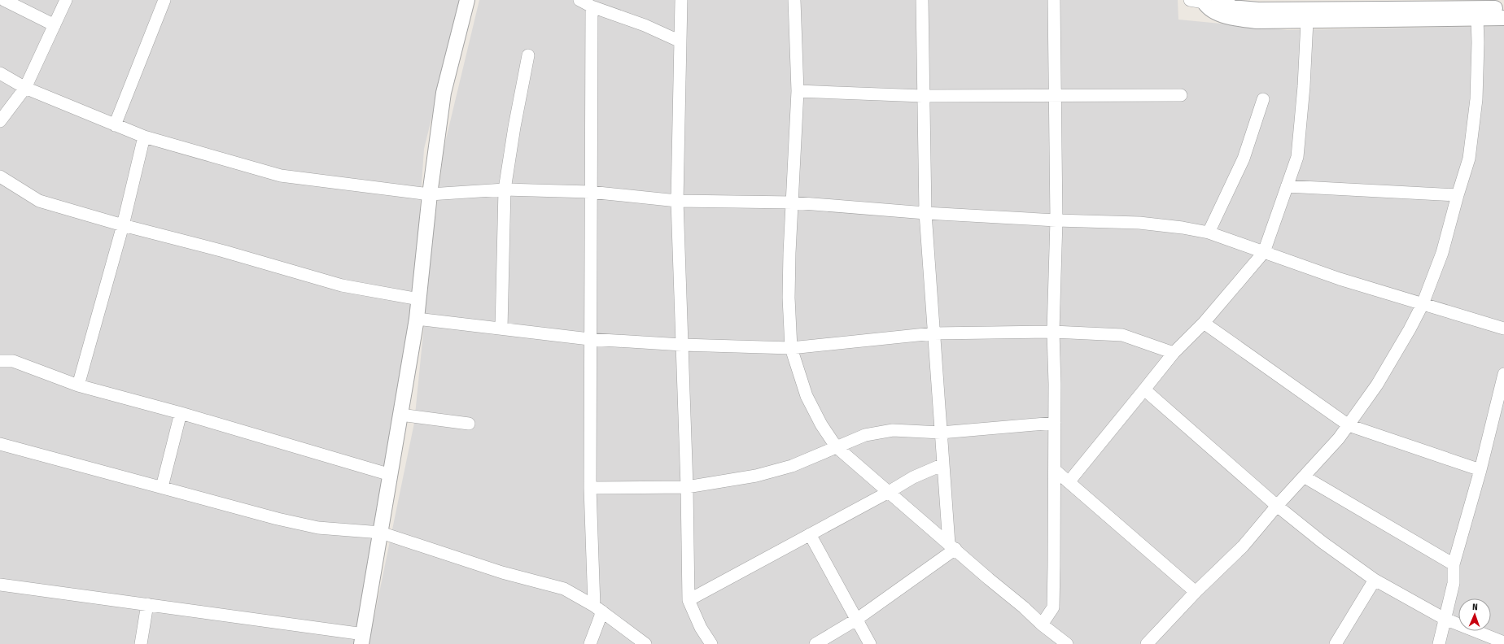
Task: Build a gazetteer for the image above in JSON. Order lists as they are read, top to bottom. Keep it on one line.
{"north":"top"}
